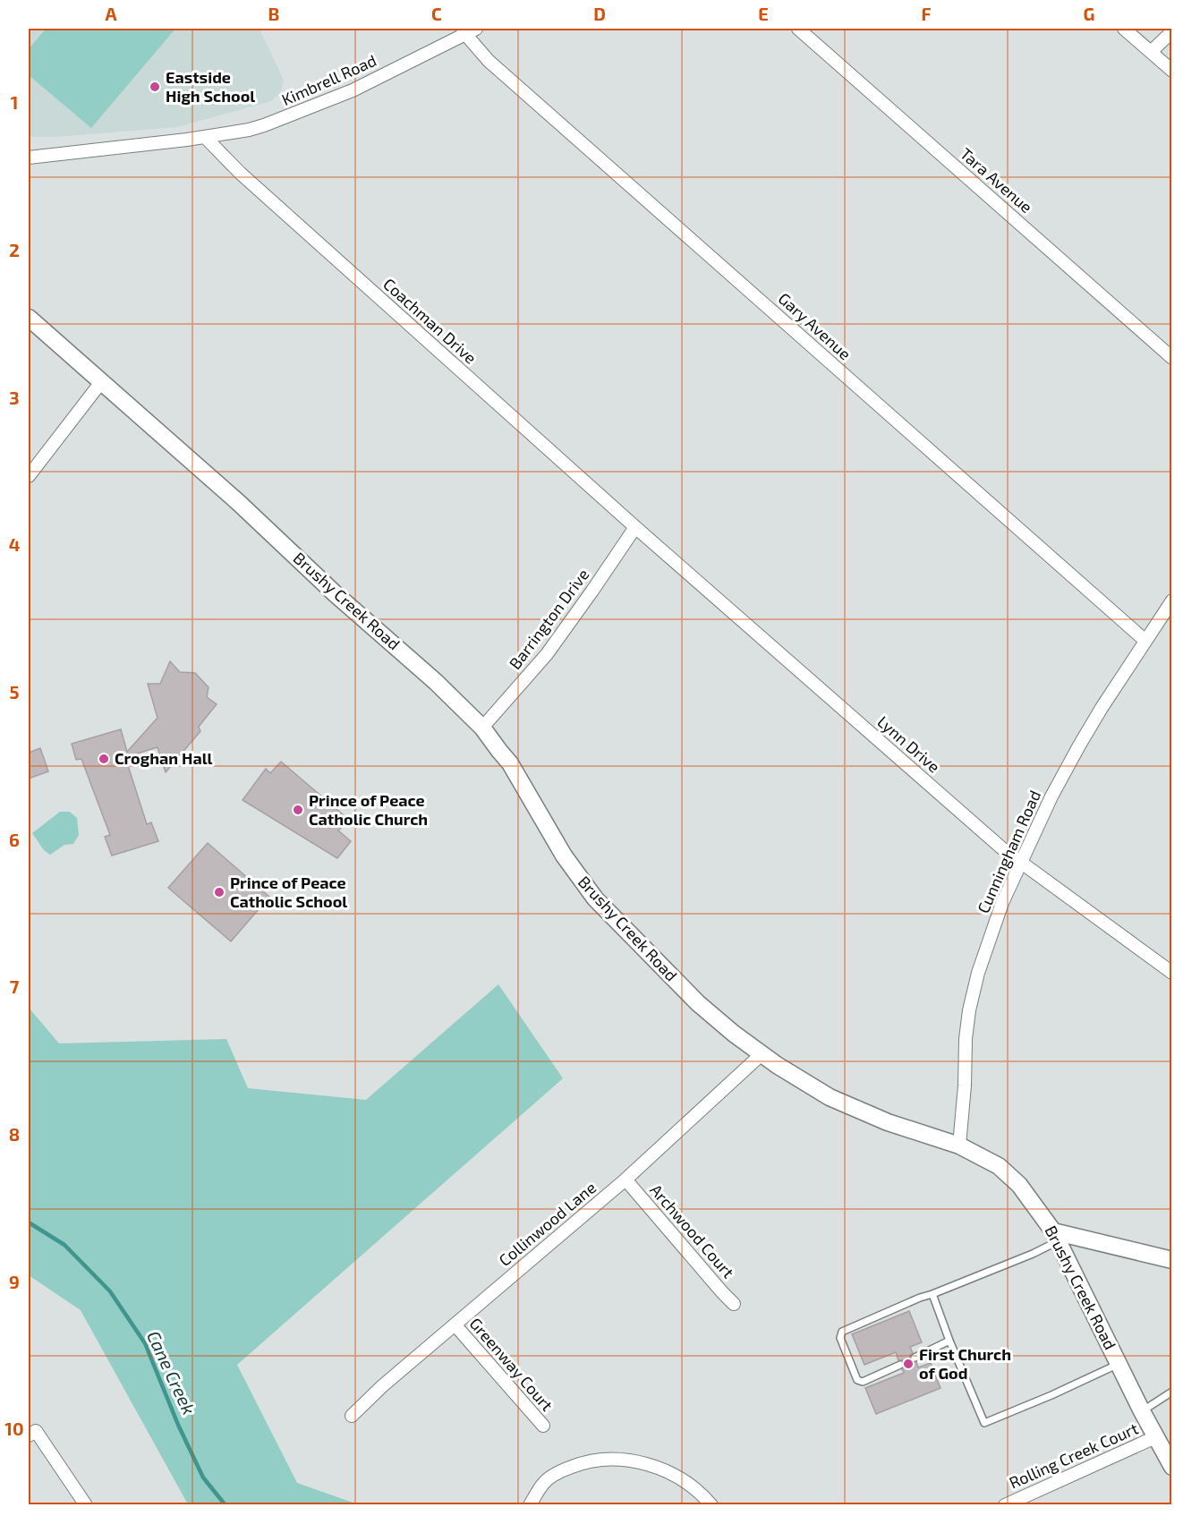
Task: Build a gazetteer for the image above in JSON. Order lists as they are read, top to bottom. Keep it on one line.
{"streets":{"street":["Kimbrell Road","Tara Avenue","Coachman Drive","Gary Avenue","Brushy Creek Road","Barrington Drive","Lynn Drive","Cunningham Road","Collinwood Lane","Archwood Court","Greenway Court","Rolling Creek Court"]},"crossings":[["Kimbrell Road","Coachman Drive"],["Kimbrell Road","Gary Avenue"],["Coachman Drive","Barrington Drive"],["Coachman Drive","Lynn Drive"],["Gary Avenue","Cunningham Road"],["Brushy Creek Road","Barrington Drive"],["Brushy Creek Road","Cunningham Road"],["Brushy Creek Road","Collinwood Lane"],["Brushy Creek Road","Rolling Creek Court"],["Barrington Drive","Lynn Drive"],["Lynn Drive","Cunningham Road"],["Collinwood Lane","Archwood Court"],["Collinwood Lane","Greenway Court"]],"water":["Cane Creek"],"places":["Eastside High School","Croghan Hall","Prince of Peace Catholic Church","Prince of Peace Catholic School","First Church of God"],"grid":{"columns":["A","B","C","D","E","F","G"],"rows":["1","2","3","4","5","6","7","8","9","10"]}}
